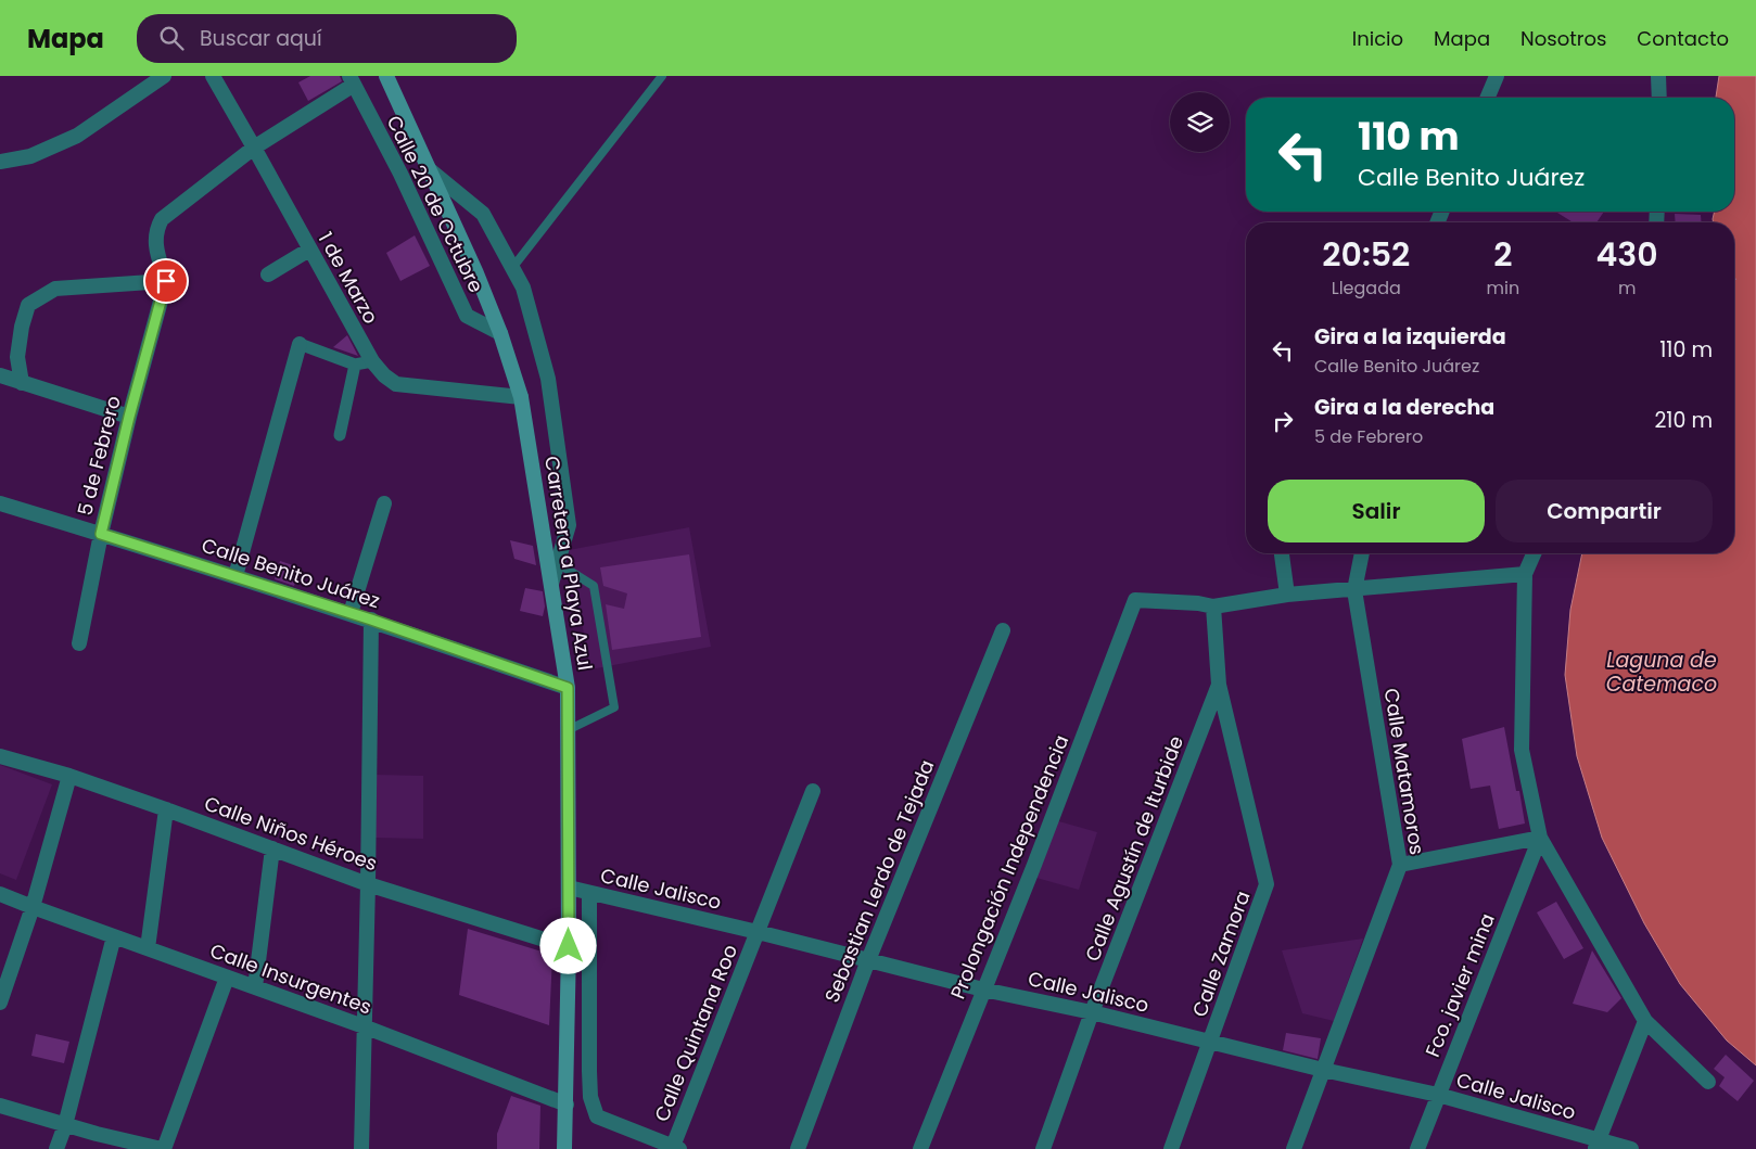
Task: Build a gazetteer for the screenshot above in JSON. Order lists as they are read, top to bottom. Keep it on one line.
{"streets":{"main road":["Carretera a Playa Azul"],"street":["Calle 20 de Octubre","1 de Marzo","5 de Febrero","Calle Benito Juárez","Calle Matamoros","Calle Niños Héroes","Calle Agustín de Iturbide","Prolongación Independencia","Sebastian Lerdo de Tejada","Calle Jalisco","Calle Zamora","Calle Insurgentes","Fco. javier mina","Calle Quintana Roo"]},"crossings":[["Calle 20 de Octubre","Carretera a Playa Azul"],["1 de Marzo","Carretera a Playa Azul"],["5 de Febrero","Calle Benito Juárez"],["Carretera a Playa Azul","Calle Benito Juárez"],["Carretera a Playa Azul","Calle Niños Héroes"],["Carretera a Playa Azul","Calle Jalisco"],["Carretera a Playa Azul","Calle Insurgentes"],["Calle Matamoros","Calle Jalisco"],["Calle Agustín de Iturbide","Calle Jalisco"],["Calle Agustín de Iturbide","Calle Zamora"],["Prolongación Independencia","Calle Jalisco"],["Prolongación Independencia","Calle Zamora"],["Sebastian Lerdo de Tejada","Calle Jalisco"],["Calle Jalisco","Calle Zamora"],["Calle Jalisco","Fco. javier mina"],["Calle Jalisco","Calle Quintana Roo"]],"water":["Laguna de Catemaco"],"page":{"header":"Mapa","search":"Buscar aquí","nav":["Inicio","Mapa","Nosotros","Contacto"],"turn":["110 m","Calle Benito Juárez"],"eta":["20:52","Llegada","2","min","430","m"],"list":[{"name":"Gira a la izquierda","note":"Calle Benito Juárez","value":"110 m"},{"name":"Gira a la derecha","note":"5 de Febrero","value":"210 m"}],"buttons":["Salir","Compartir"]}}
